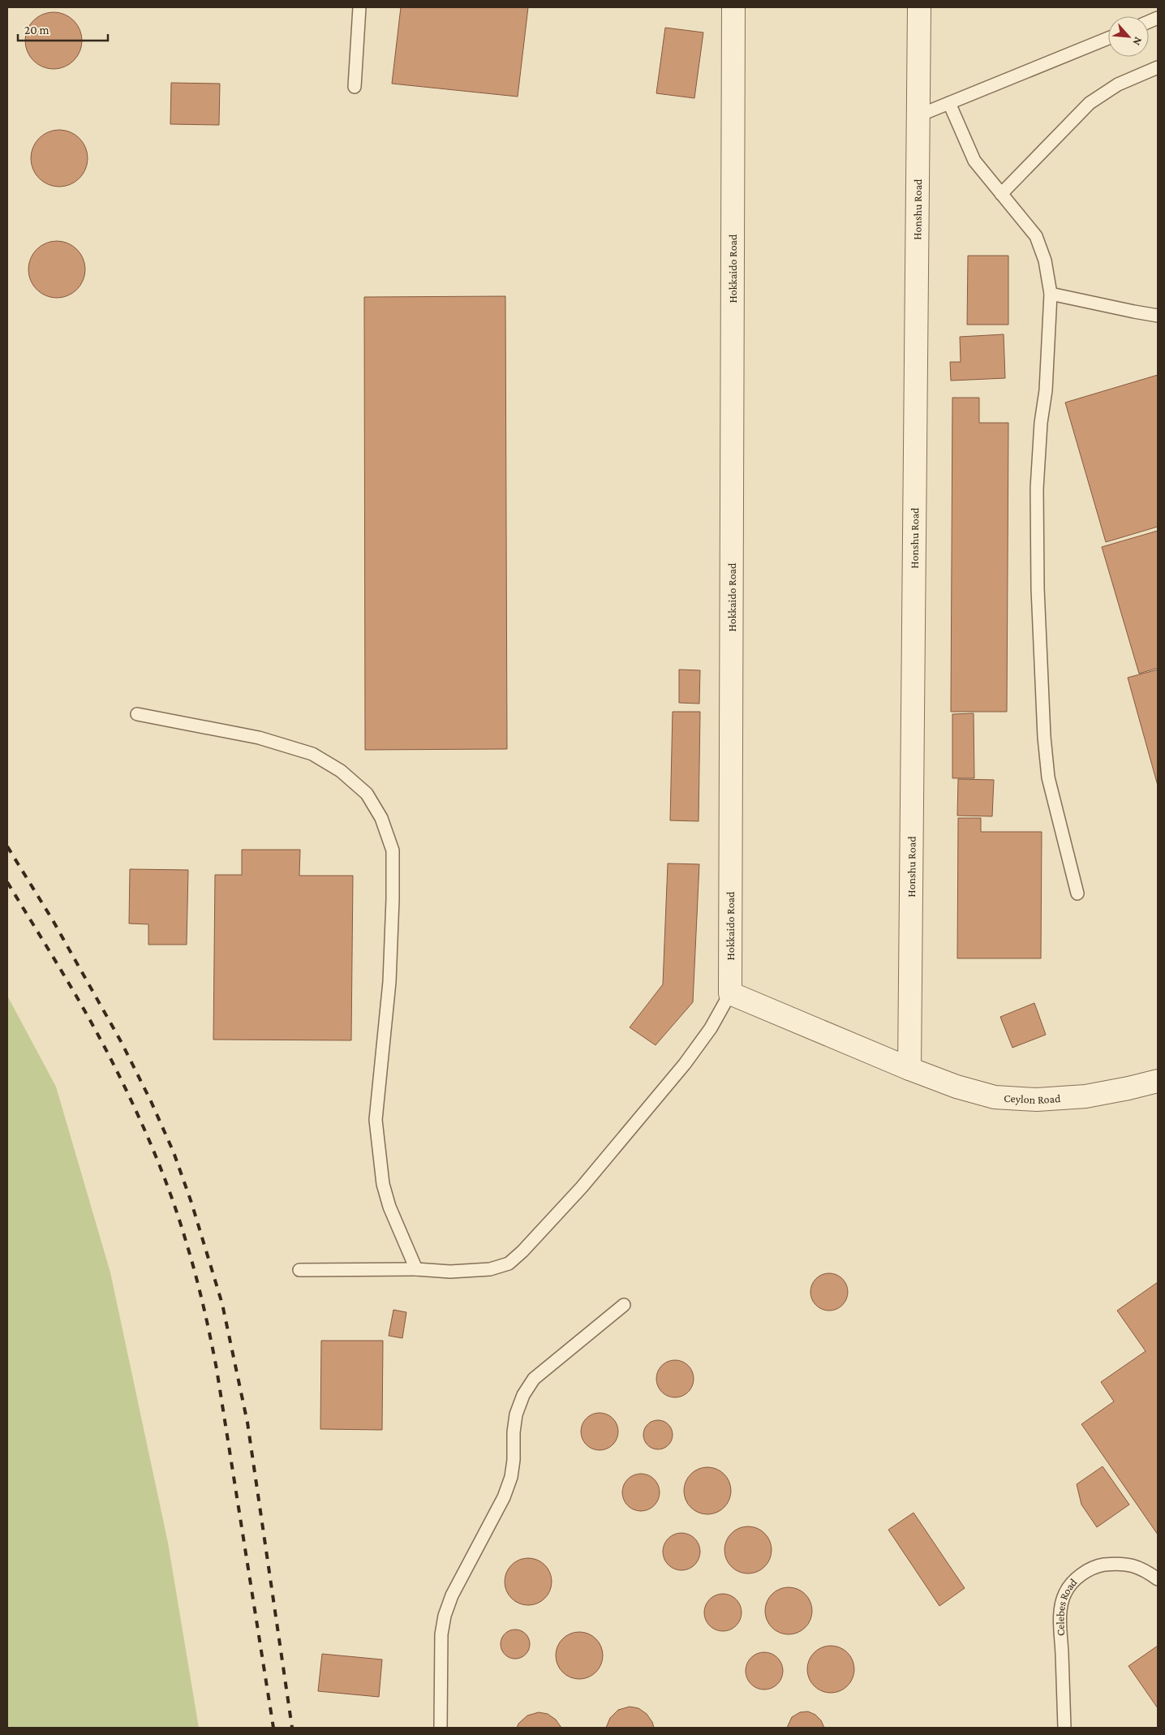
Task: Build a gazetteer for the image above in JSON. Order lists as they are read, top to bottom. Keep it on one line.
{"streets":{"street":["Honshu Road","Hokkaido Road","Ceylon Road"],"lane":["Celebes Road"]},"crossings":[["Honshu Road","Ceylon Road"]],"scale_bar":"20 m","north":"bottom right"}
